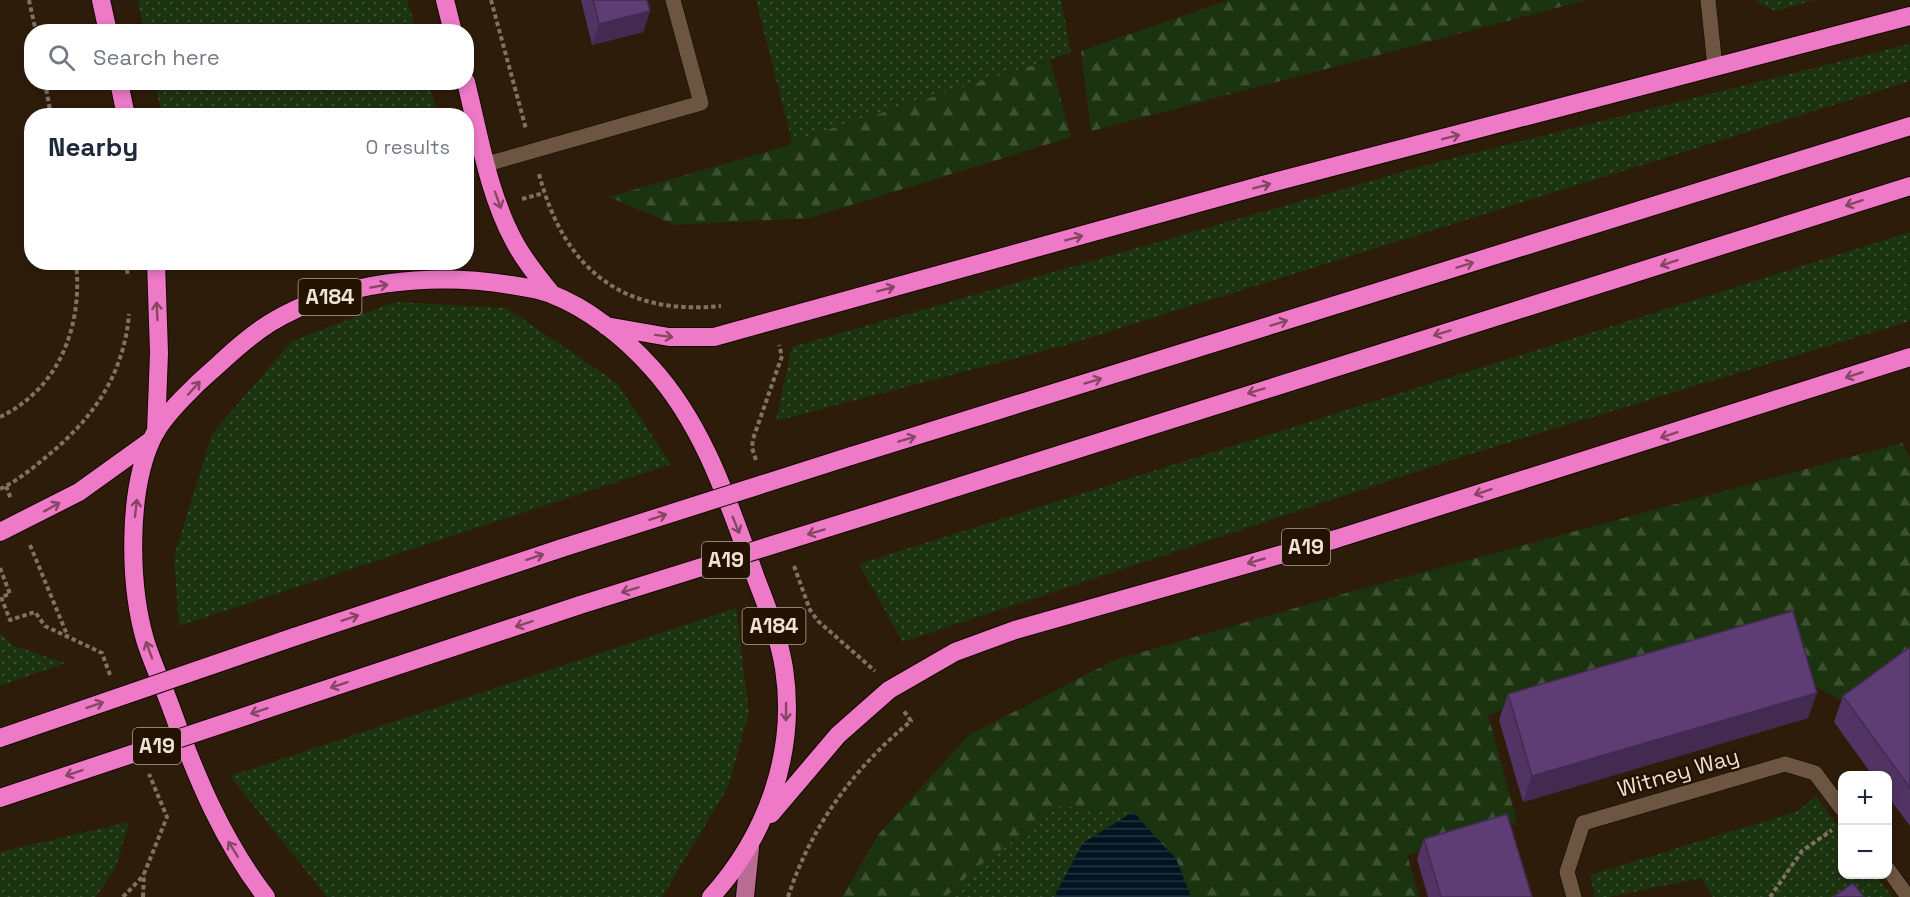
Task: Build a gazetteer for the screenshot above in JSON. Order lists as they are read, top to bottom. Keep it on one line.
{"streets":{"highway":["A184","A19"],"lane":["Witney Way"]},"crossings":[["A184","A19"]],"page":{"search":"Search here","heading":["Nearby","0 results"],"map_buttons":["+","−"]}}
